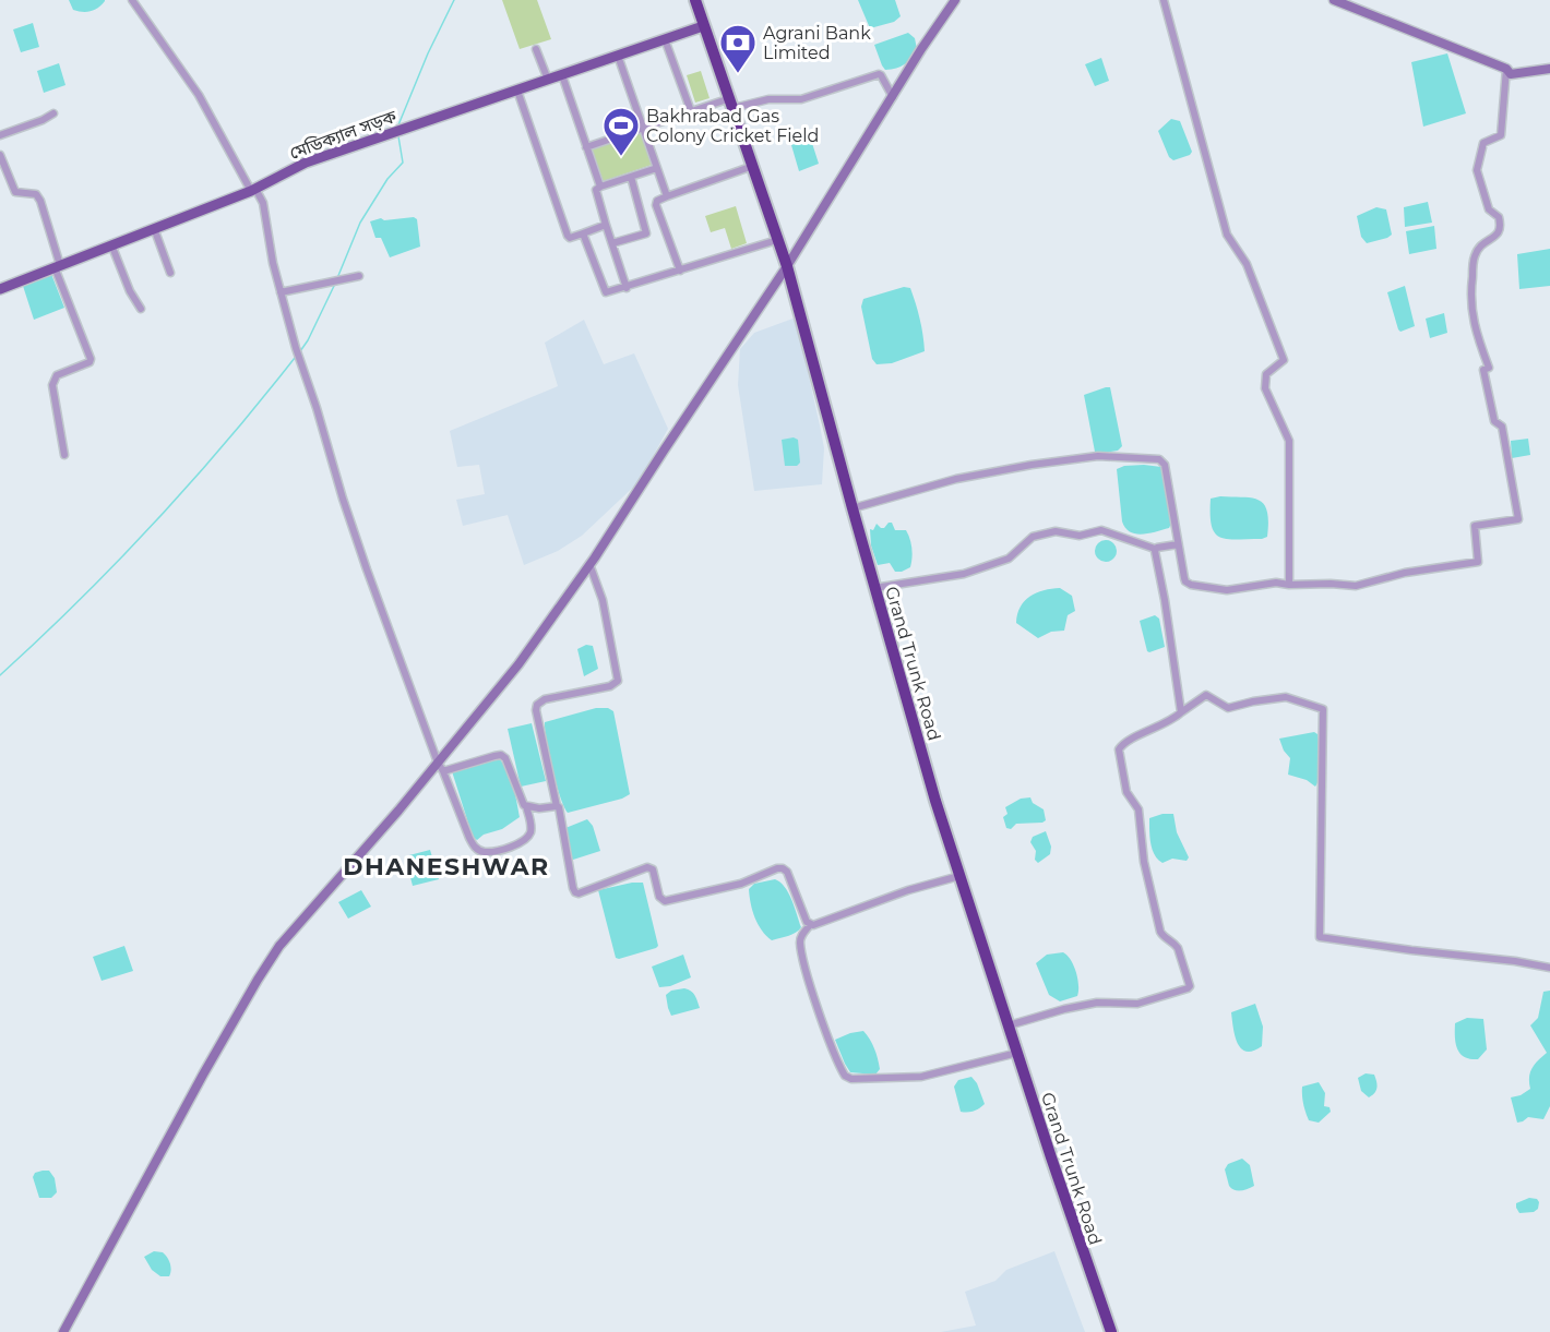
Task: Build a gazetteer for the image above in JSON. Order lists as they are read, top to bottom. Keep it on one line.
{"streets":{"highway":["Grand Trunk Road"],"main road":["মেডিক্যাল সড়ক"]},"crossings":[["মেডিক্যাল সড়ক","Grand Trunk Road"]],"districts":["DHANESHWAR"],"places":{"bank":["Agrani Bank Limited"],"sports":["Bakhrabad Gas Colony Cricket Field"]}}
